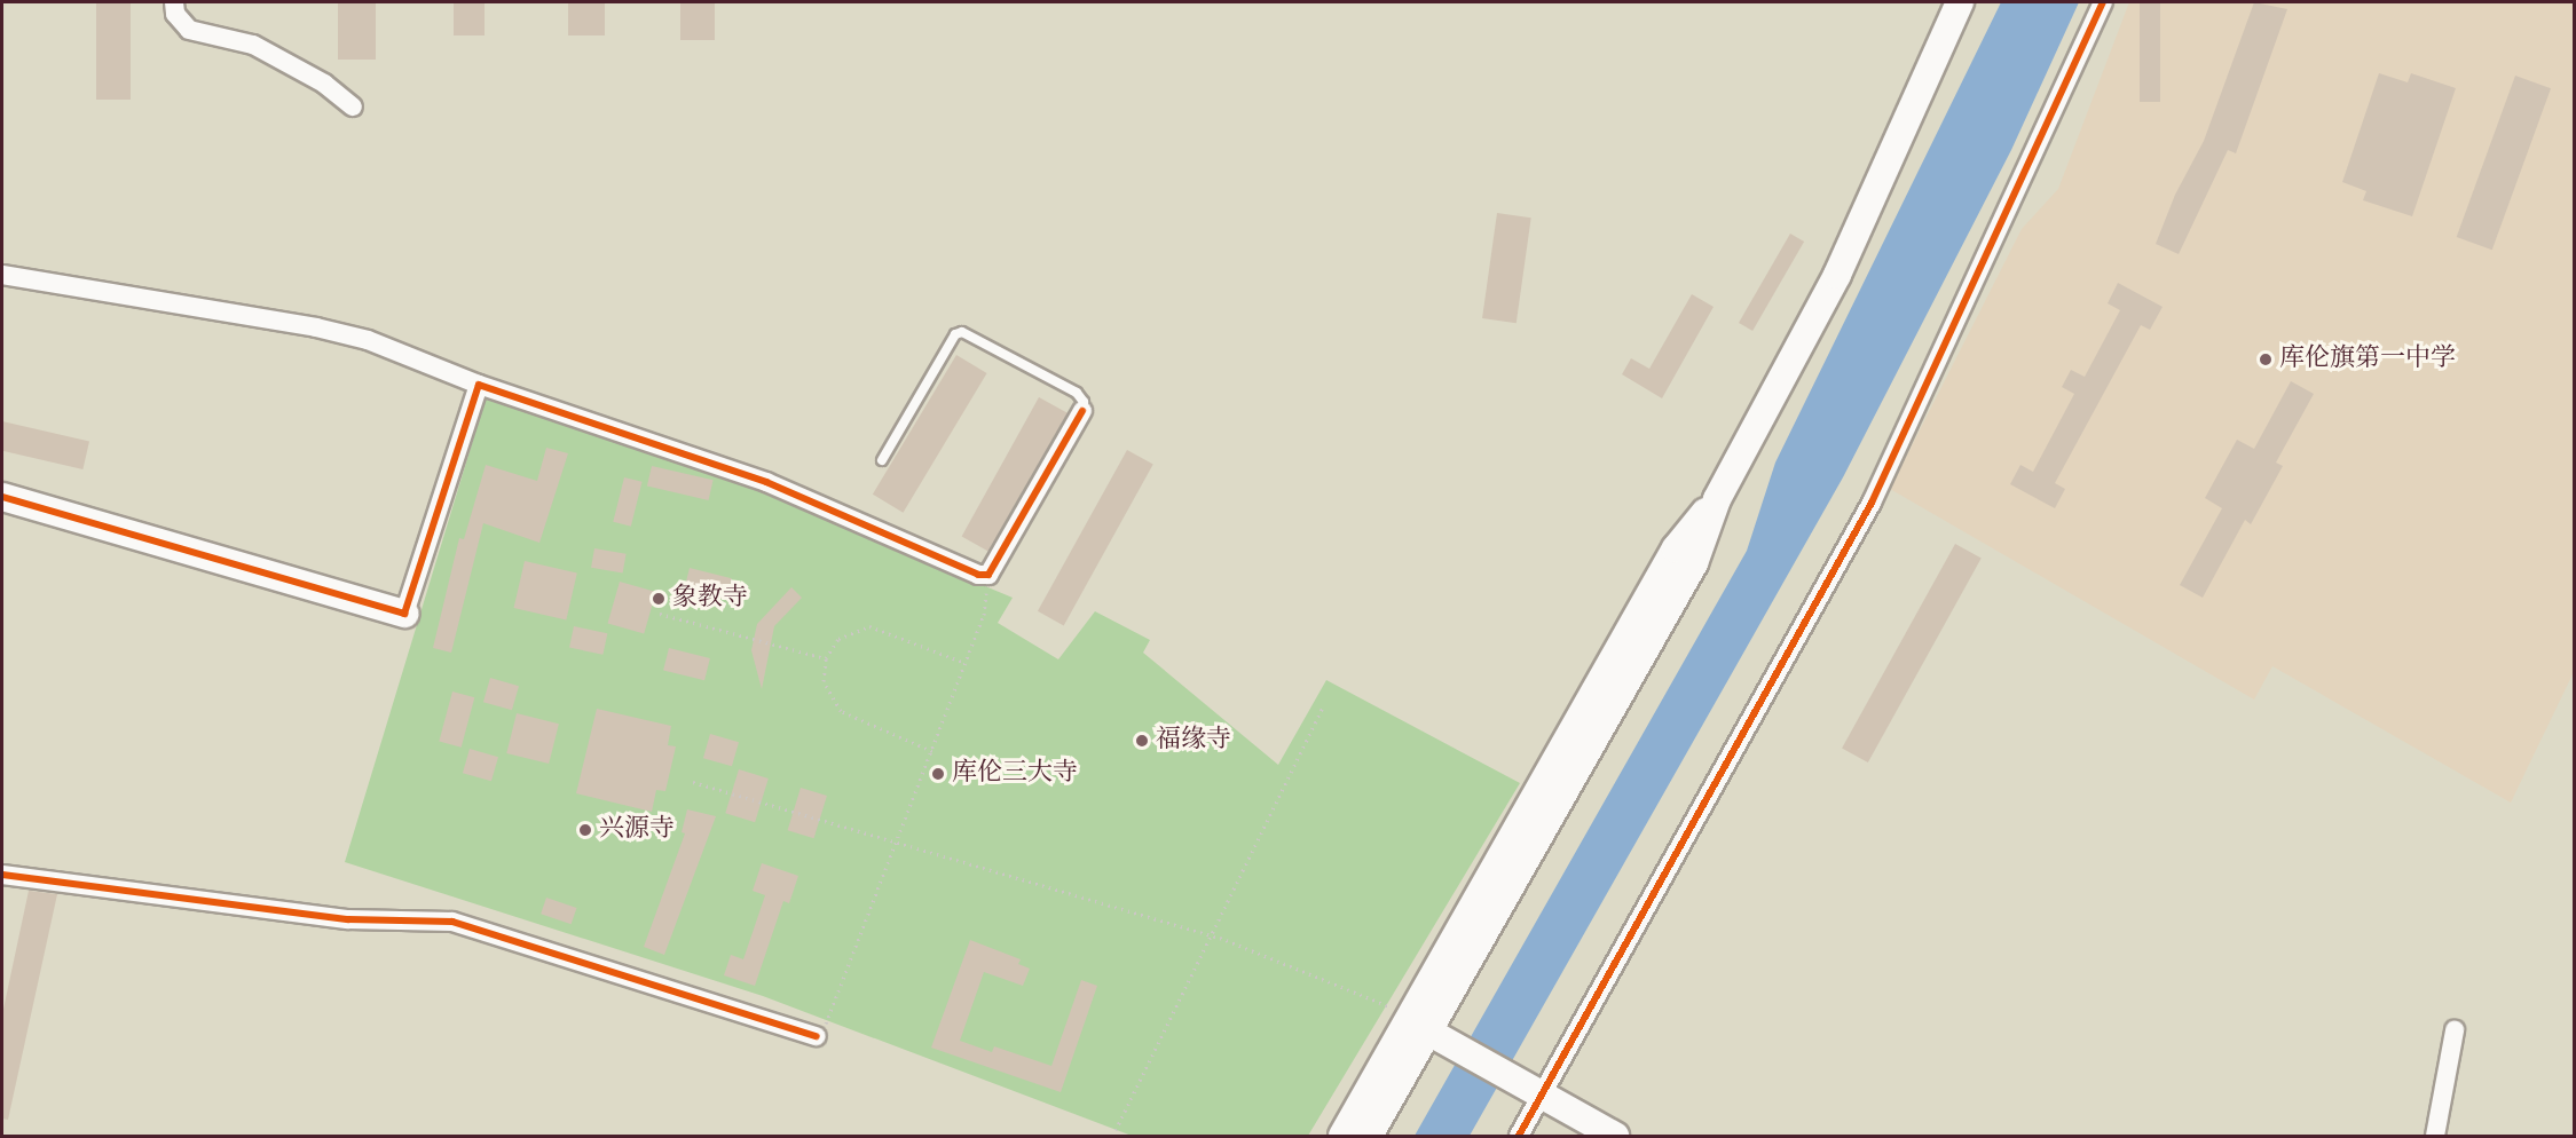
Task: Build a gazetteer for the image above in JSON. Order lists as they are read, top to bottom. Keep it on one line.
{"places":["库伦旗第一中学","象教寺","福缘寺","库伦三大寺","兴源寺"]}
